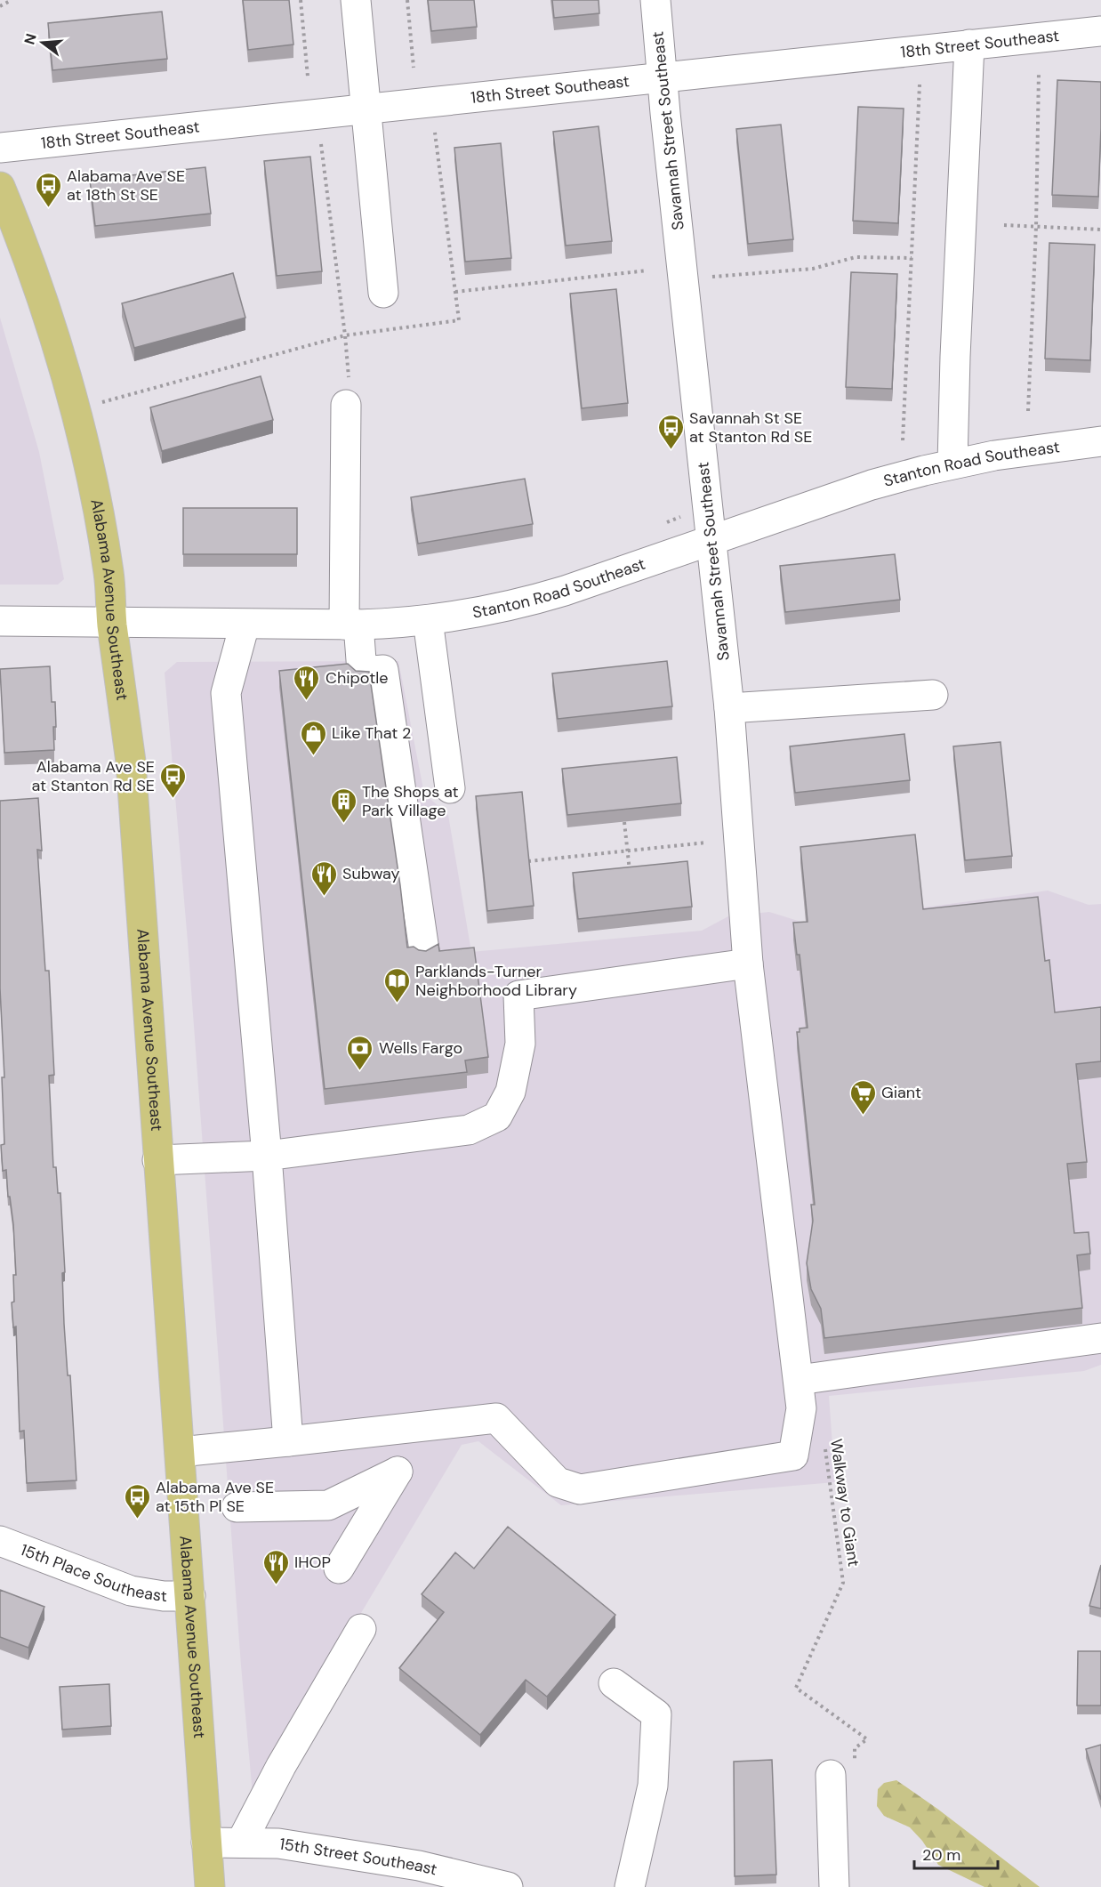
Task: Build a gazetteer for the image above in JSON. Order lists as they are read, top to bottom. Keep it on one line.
{"streets":{"main road":["Alabama Avenue Southeast"],"street":["18th Street Southeast","Savannah Street Southeast","Stanton Road Southeast","15th Place Southeast","15th Street Southeast"],"path":["Walkway to Giant"]},"crossings":[["18th Street Southeast","Savannah Street Southeast"],["Savannah Street Southeast","Stanton Road Southeast"],["Stanton Road Southeast","Alabama Avenue Southeast"],["Alabama Avenue Southeast","15th Place Southeast"],["Alabama Avenue Southeast","15th Street Southeast"]],"places":{"bus stop":["Alabama Ave SE at 18th St SE","Savannah St SE at Stanton Rd SE","Alabama Ave SE at Stanton Rd SE","Alabama Ave SE at 15th Pl SE"],"restaurant":["Chipotle","Subway","IHOP"],"shop":["Like That 2"],"building":["The Shops at Park Village"],"library":["Parklands-Turner Neighborhood Library"],"bank":["Wells Fargo"],"supermarket":["Giant"]},"scale_bar":"20 m","north":"left"}
